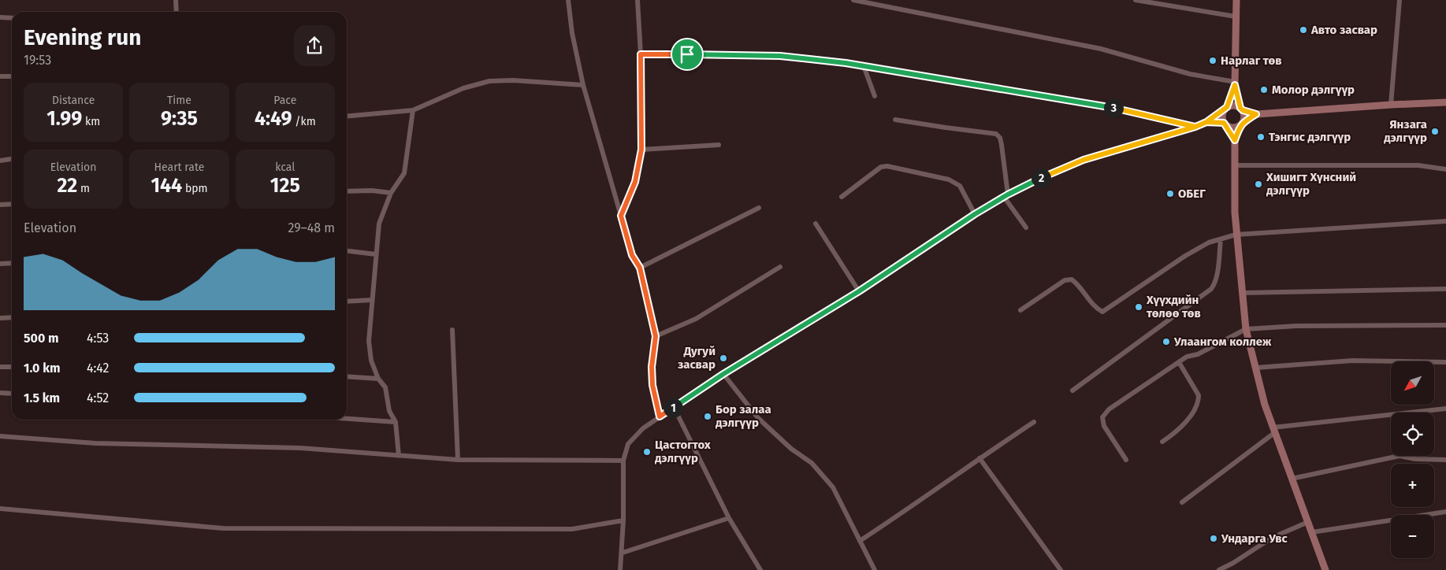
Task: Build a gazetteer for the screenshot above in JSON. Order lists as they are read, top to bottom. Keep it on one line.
{"places":["Авто засвар","Нарлаг төв","Молор дэлгүүр","Янзага дэлгүүр","Тэнгис дэлгүүр","Хишигт Хүнсний дэлгүүр","ОБЕГ","Хүүхдийн төлөө төв","Улаангом коллеж","Дугуй засвар","Бор залаа дэлгүүр","Цастогтох дэлгүүр","Ундарга Увс"],"north":"bottom left","page":{"heading":["Evening run","19:53"],"stats":[["Distance","1.99 km"],["Time","9:35"],["Pace","4:49 /km"],["Elevation","22 m"],["Heart rate","144 bpm"],["kcal","125"]],"pins":["3","2","1"],"chart":["Elevation","29–48 m"],"list":[{"name":"500 m","note":"4:53"},{"name":"1.0 km","note":"4:42"},{"name":"1.5 km","note":"4:52"}],"map_buttons":["+","−"]}}
